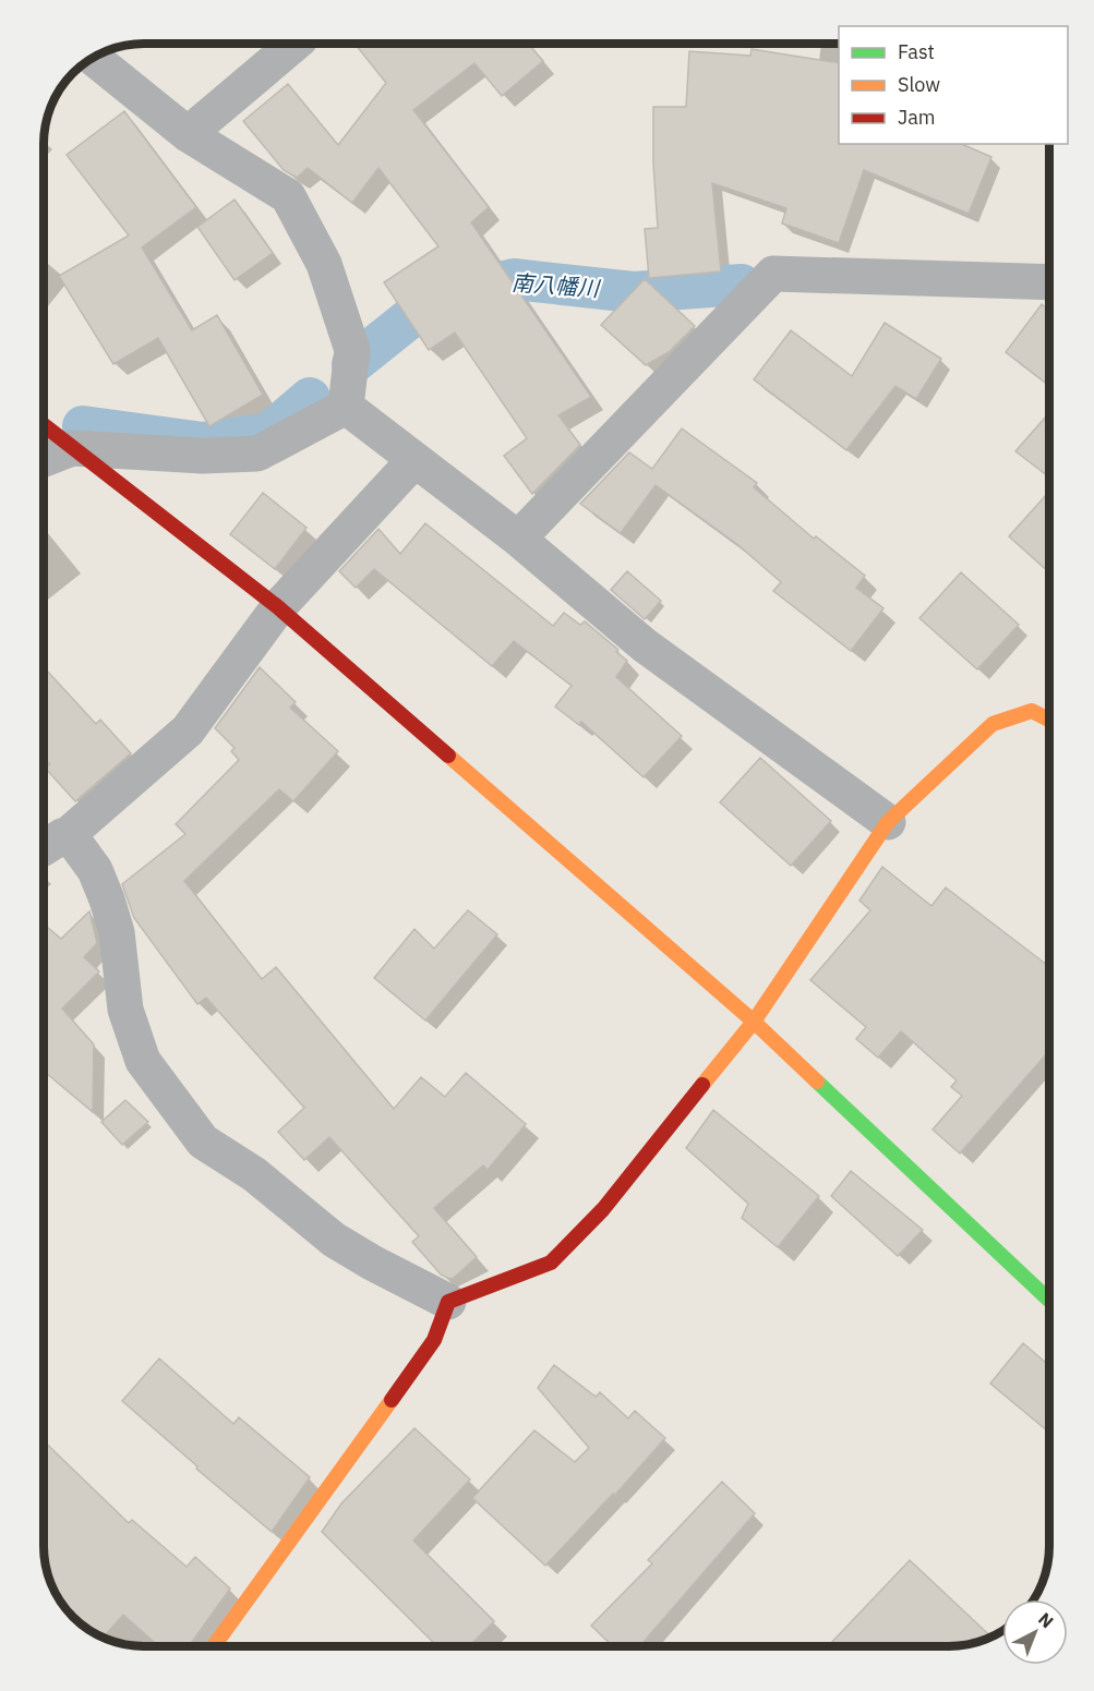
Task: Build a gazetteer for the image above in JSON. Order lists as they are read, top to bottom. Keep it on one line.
{"water":["南八幡川"],"legend":["Fast","Slow","Jam"],"north":"top right"}
